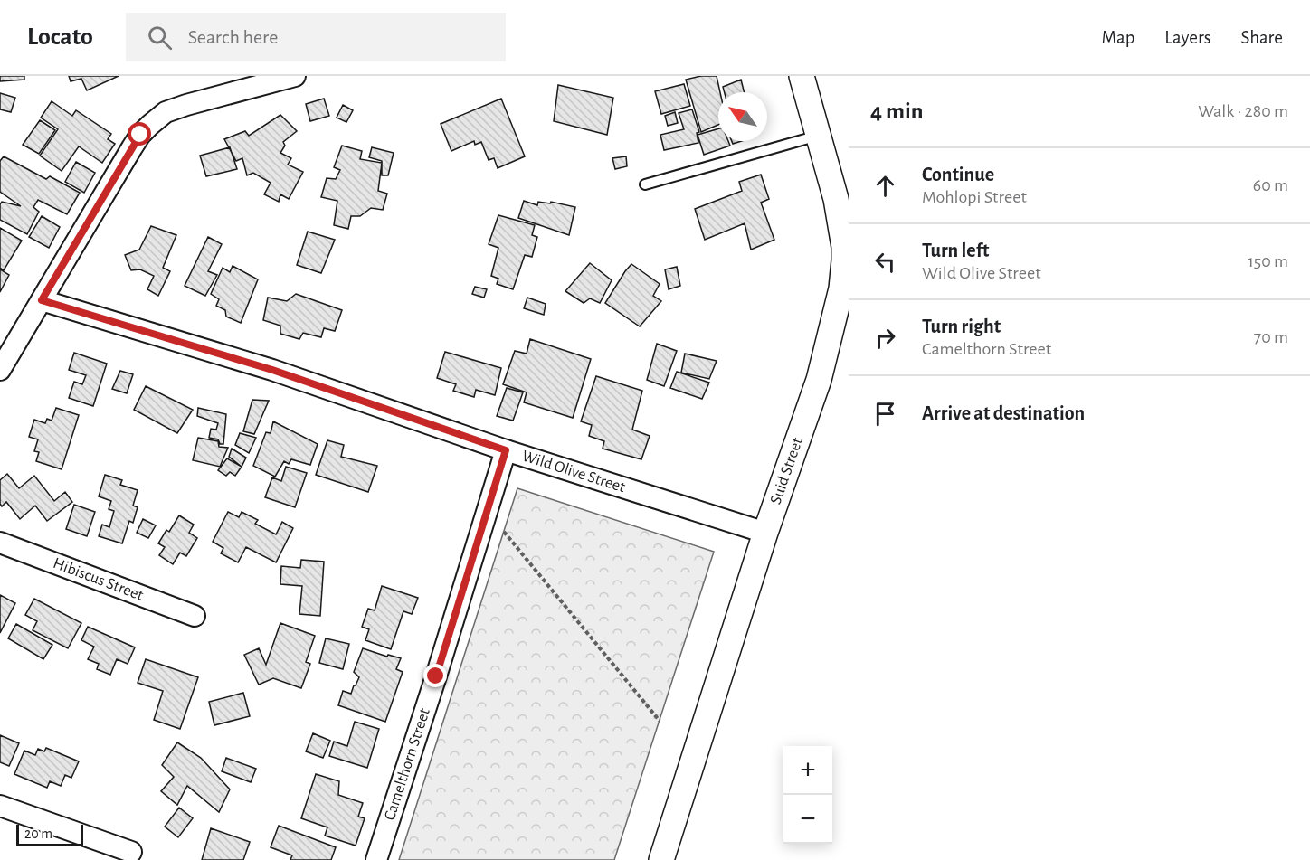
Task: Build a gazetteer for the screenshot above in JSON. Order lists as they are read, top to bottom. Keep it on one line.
{"streets":{"street":["Suid Street","Wild Olive Street","Hibiscus Street","Camelthorn Street"]},"crossings":[["Suid Street","Wild Olive Street"],["Wild Olive Street","Camelthorn Street"]],"scale_bar":"20 m","north":"top left","page":{"header":"Locato","search":"Search here","nav":["Map","Layers","Share"],"heading":["4 min","Walk · 280 m"],"list":[["Continue","Mohlopi Street","60 m"],["Turn left","Wild Olive Street","150 m"],["Turn right","Camelthorn Street","70 m"],"Arrive at destination"],"map_buttons":["+","−"],"scale":"20 m"}}
